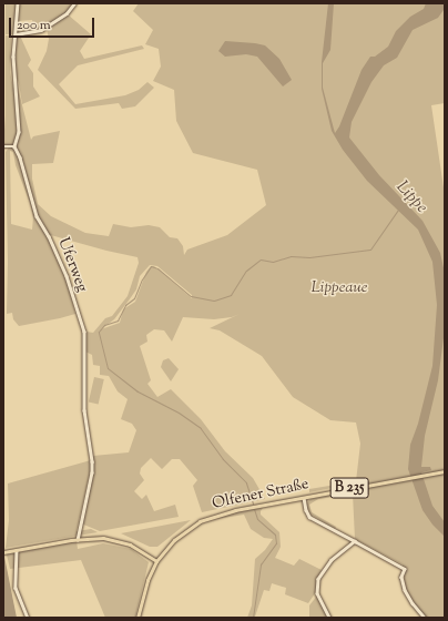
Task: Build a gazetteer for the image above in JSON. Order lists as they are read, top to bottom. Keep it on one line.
{"streets":{"main road":["B 235","Olfener Straße"],"street":["Uferweg"]},"water":["Lippe"],"parks":["Lippeaue"],"scale_bar":"200 m"}
